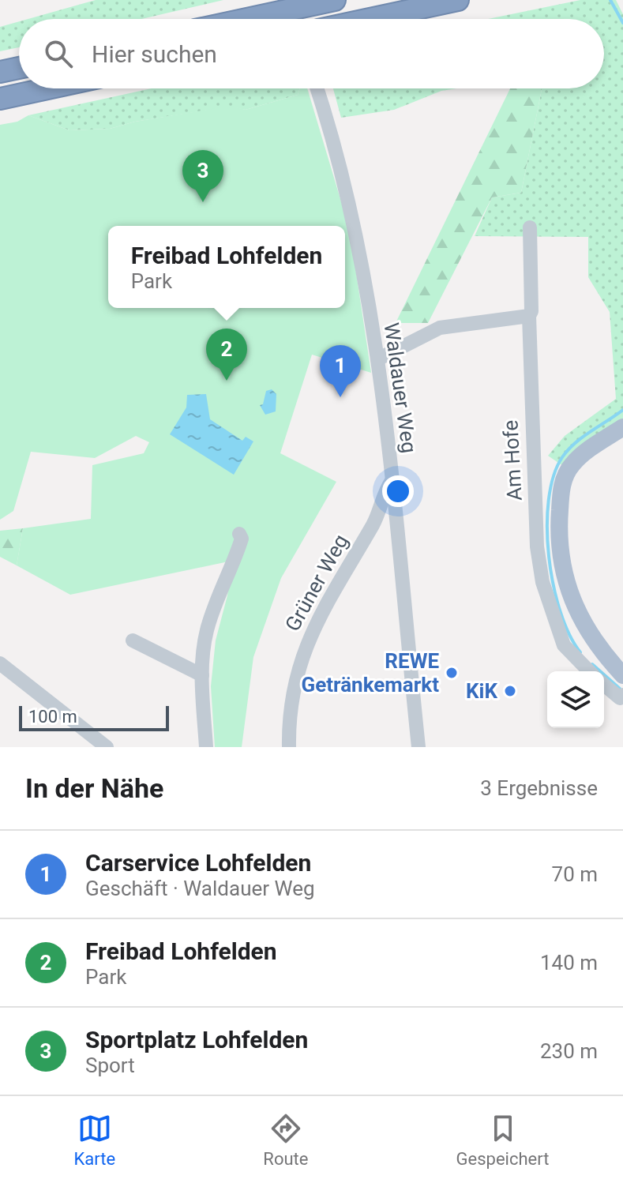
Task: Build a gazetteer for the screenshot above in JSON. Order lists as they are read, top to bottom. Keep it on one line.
{"streets":{"street":["Waldauer Weg","Am Hofe","Grüner Weg"]},"crossings":[["Waldauer Weg","Grüner Weg"]],"places":["REWE Getränkemarkt","KiK"],"scale_bar":"100 m","page":{"search":"Hier suchen","pins":["3","2","1"],"popup":["Freibad Lohfelden","Park"],"scale":"100 m","heading":["In der Nähe","3 Ergebnisse"],"list":[{"mark":"1","name":"Carservice Lohfelden","note":"Geschäft · Waldauer Weg","value":"70 m"},{"mark":"2","name":"Freibad Lohfelden","note":"Park","value":"140 m"},{"mark":"3","name":"Sportplatz Lohfelden","note":"Sport","value":"230 m"}],"nav":["Karte","Route","Gespeichert"]}}
